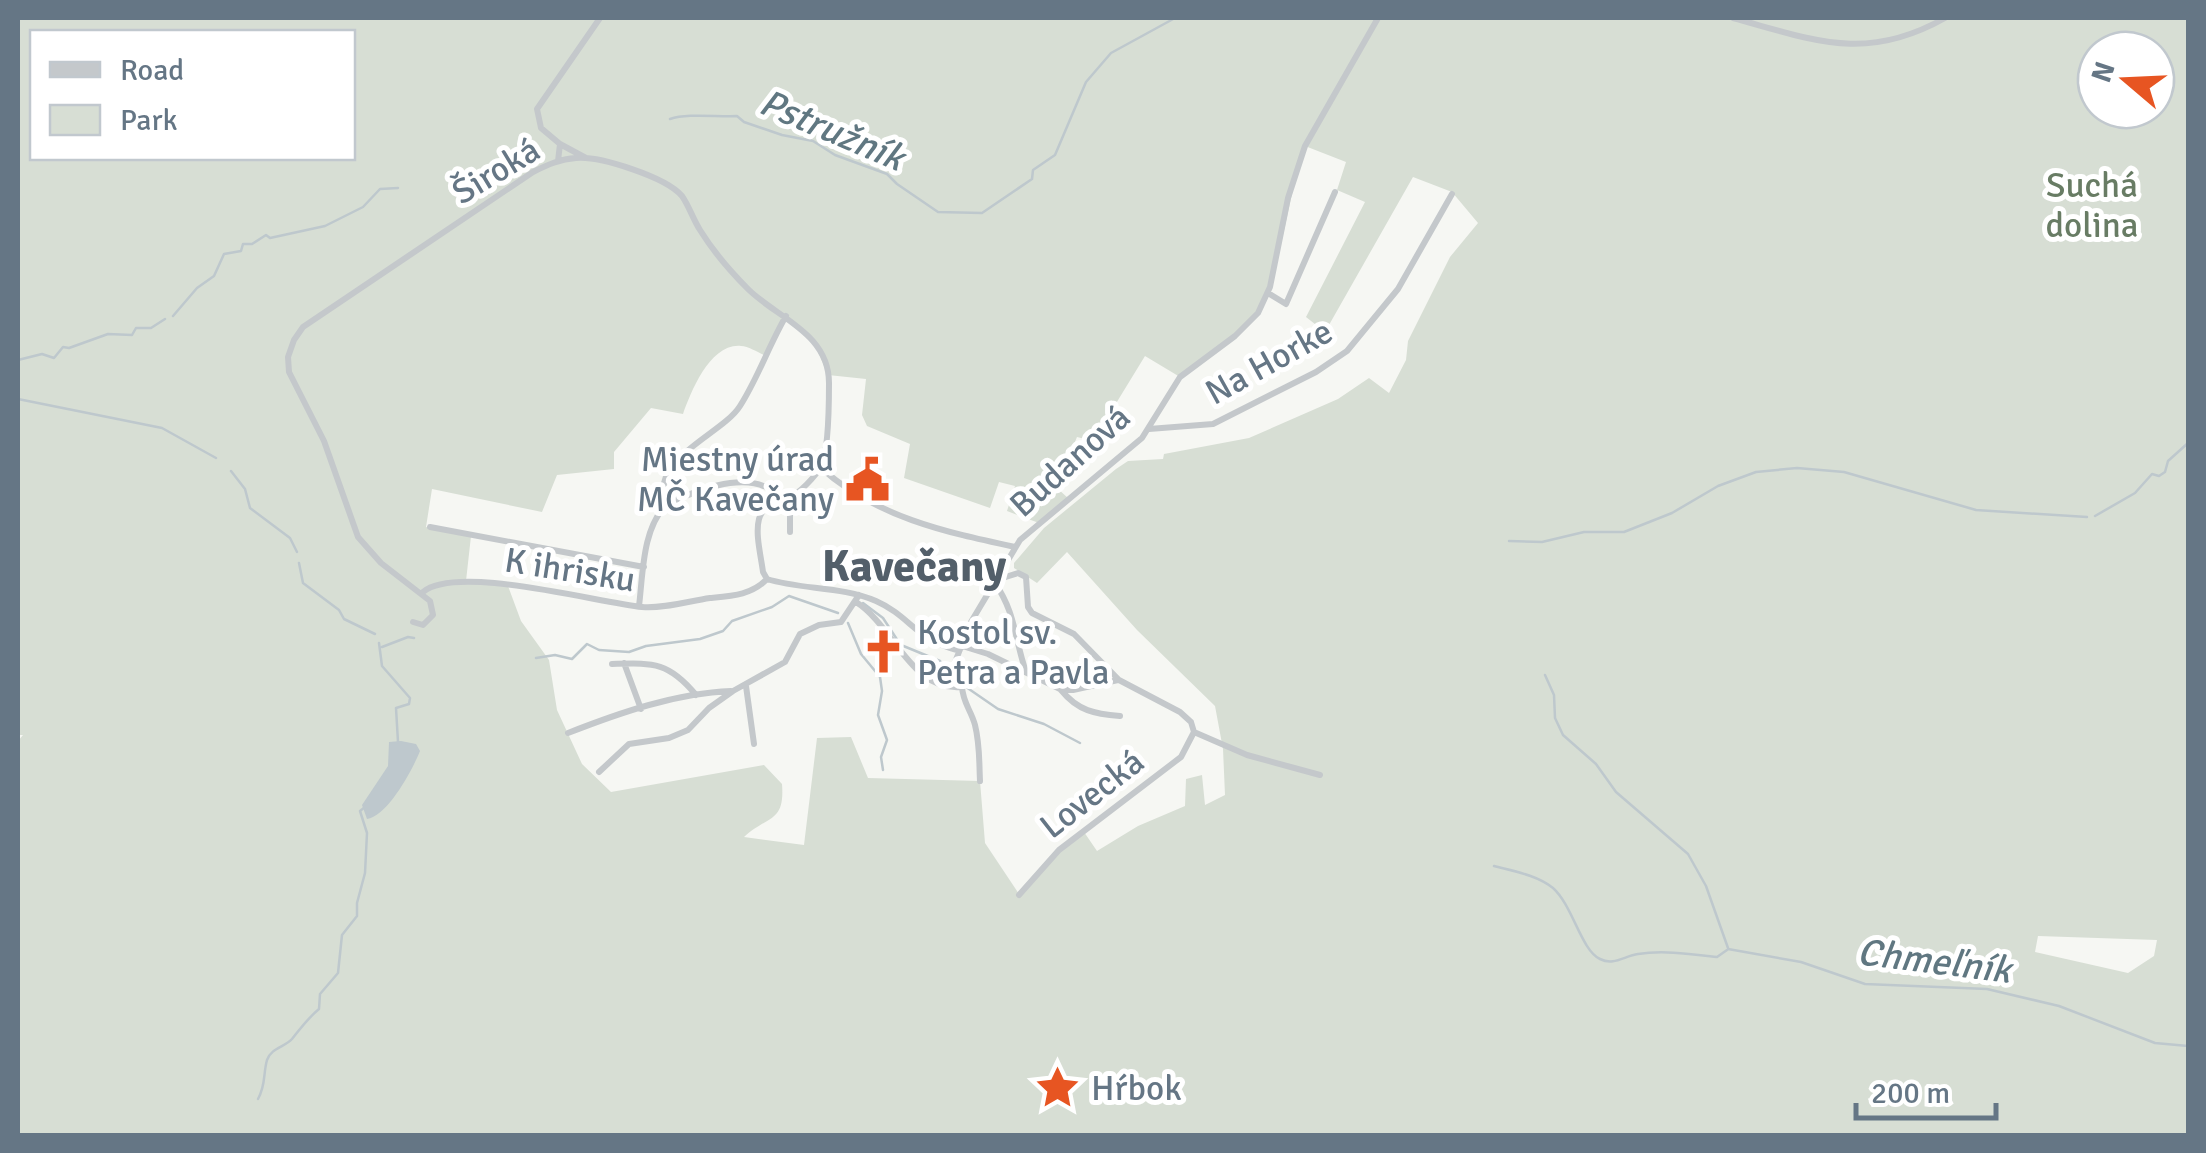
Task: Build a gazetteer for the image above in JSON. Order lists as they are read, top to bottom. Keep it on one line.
{"streets":{"street":["Široká","Na Horke","Budanová","K ihrisku","Lovecká"]},"crossings":[["Široká","K ihrisku"],["Na Horke","Budanová"]],"districts":["Kavečany"],"water":["Pstružník","Chmeľník"],"parks":["Suchá dolina"],"places":{"public building":["Miestny úrad MČ Kavečany"],"church":["Kostol sv. Petra a Pavla"],"place":["Hŕbok"]},"legend":["Road","Park"],"scale_bar":"200 m","north":"left"}
